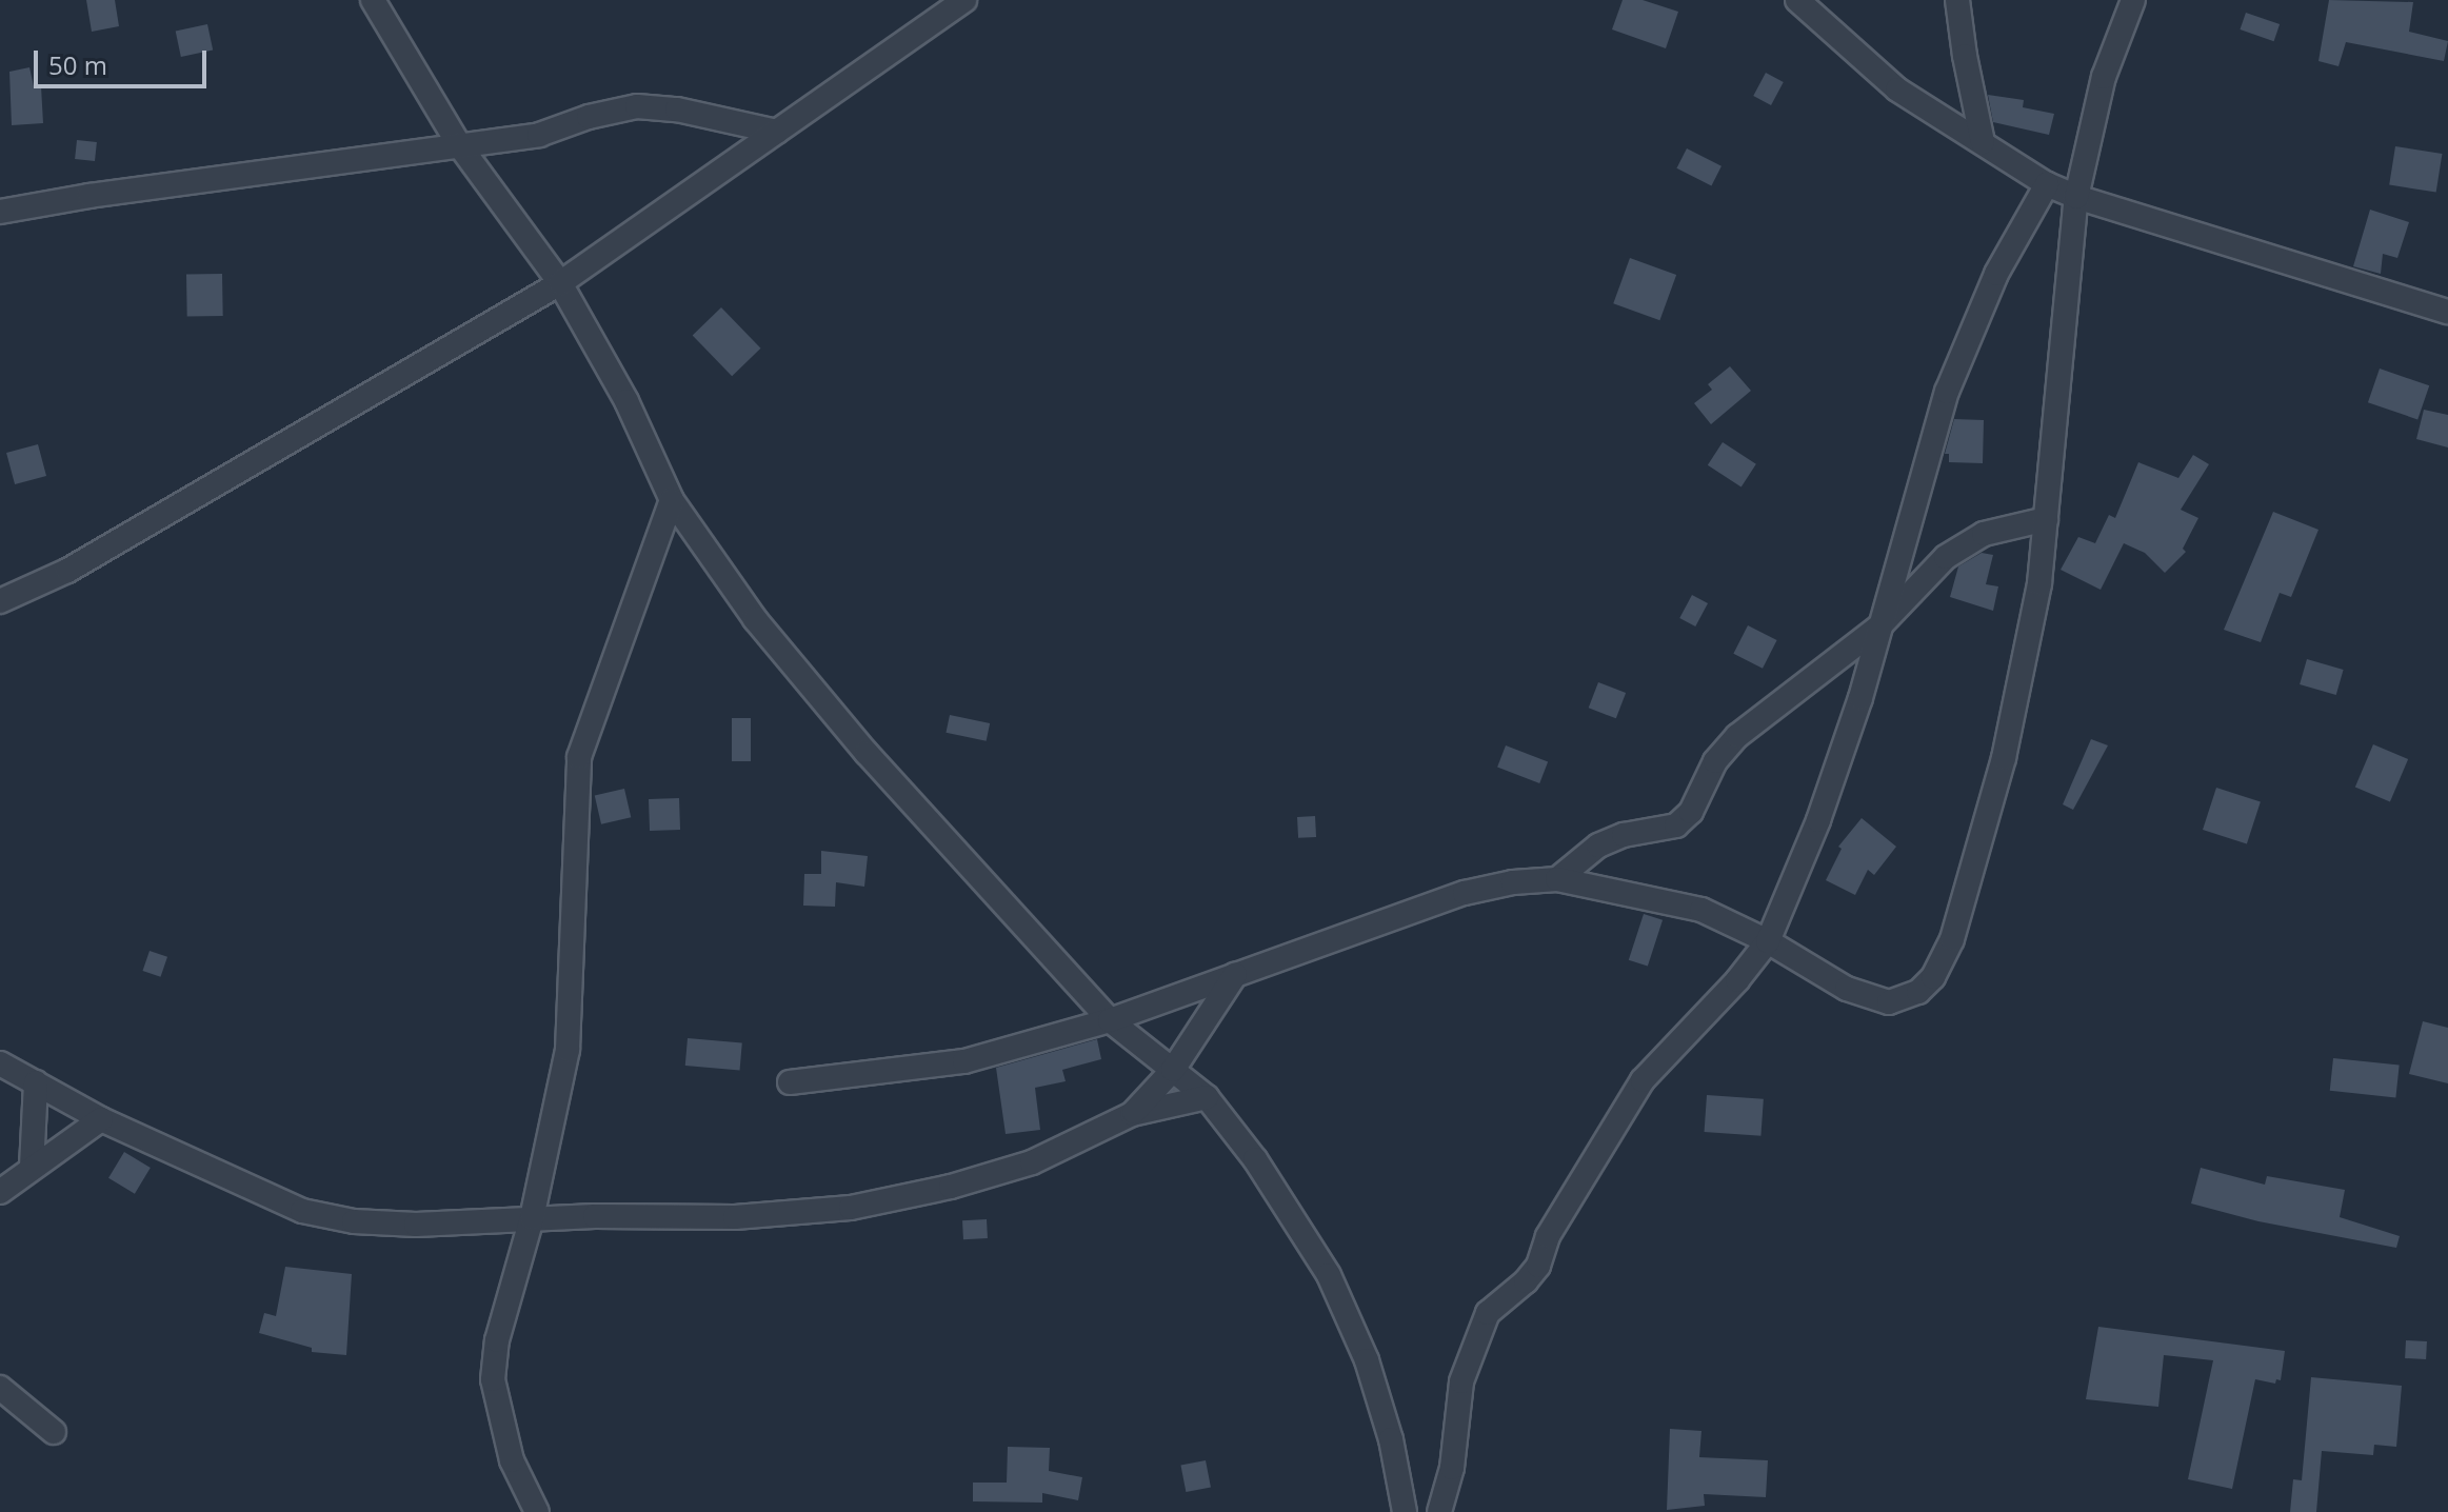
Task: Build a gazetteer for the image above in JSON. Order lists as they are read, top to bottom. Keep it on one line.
{"scale_bar":"50 m"}
